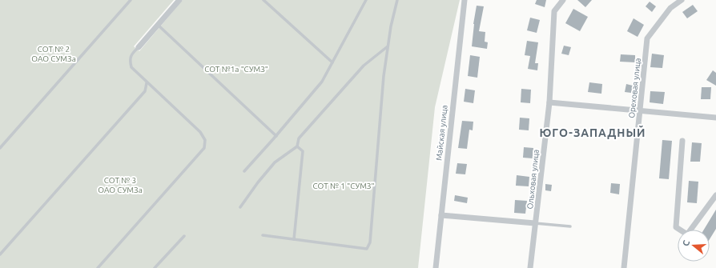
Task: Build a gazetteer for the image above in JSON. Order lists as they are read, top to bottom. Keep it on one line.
{"streets":{"street":["Ореховая улица","Майская улица","Ольховая улица"]},"districts":["ЮГО-ЗАПАДНЫЙ"],"parks":["СОТ № 2 ОАО СУМЗа","СОТ №1а \"СУМЗ\"","СОТ № 3 ОАО СУМЗа","СОТ № 1 \"СУМЗ\""],"north":"left"}
